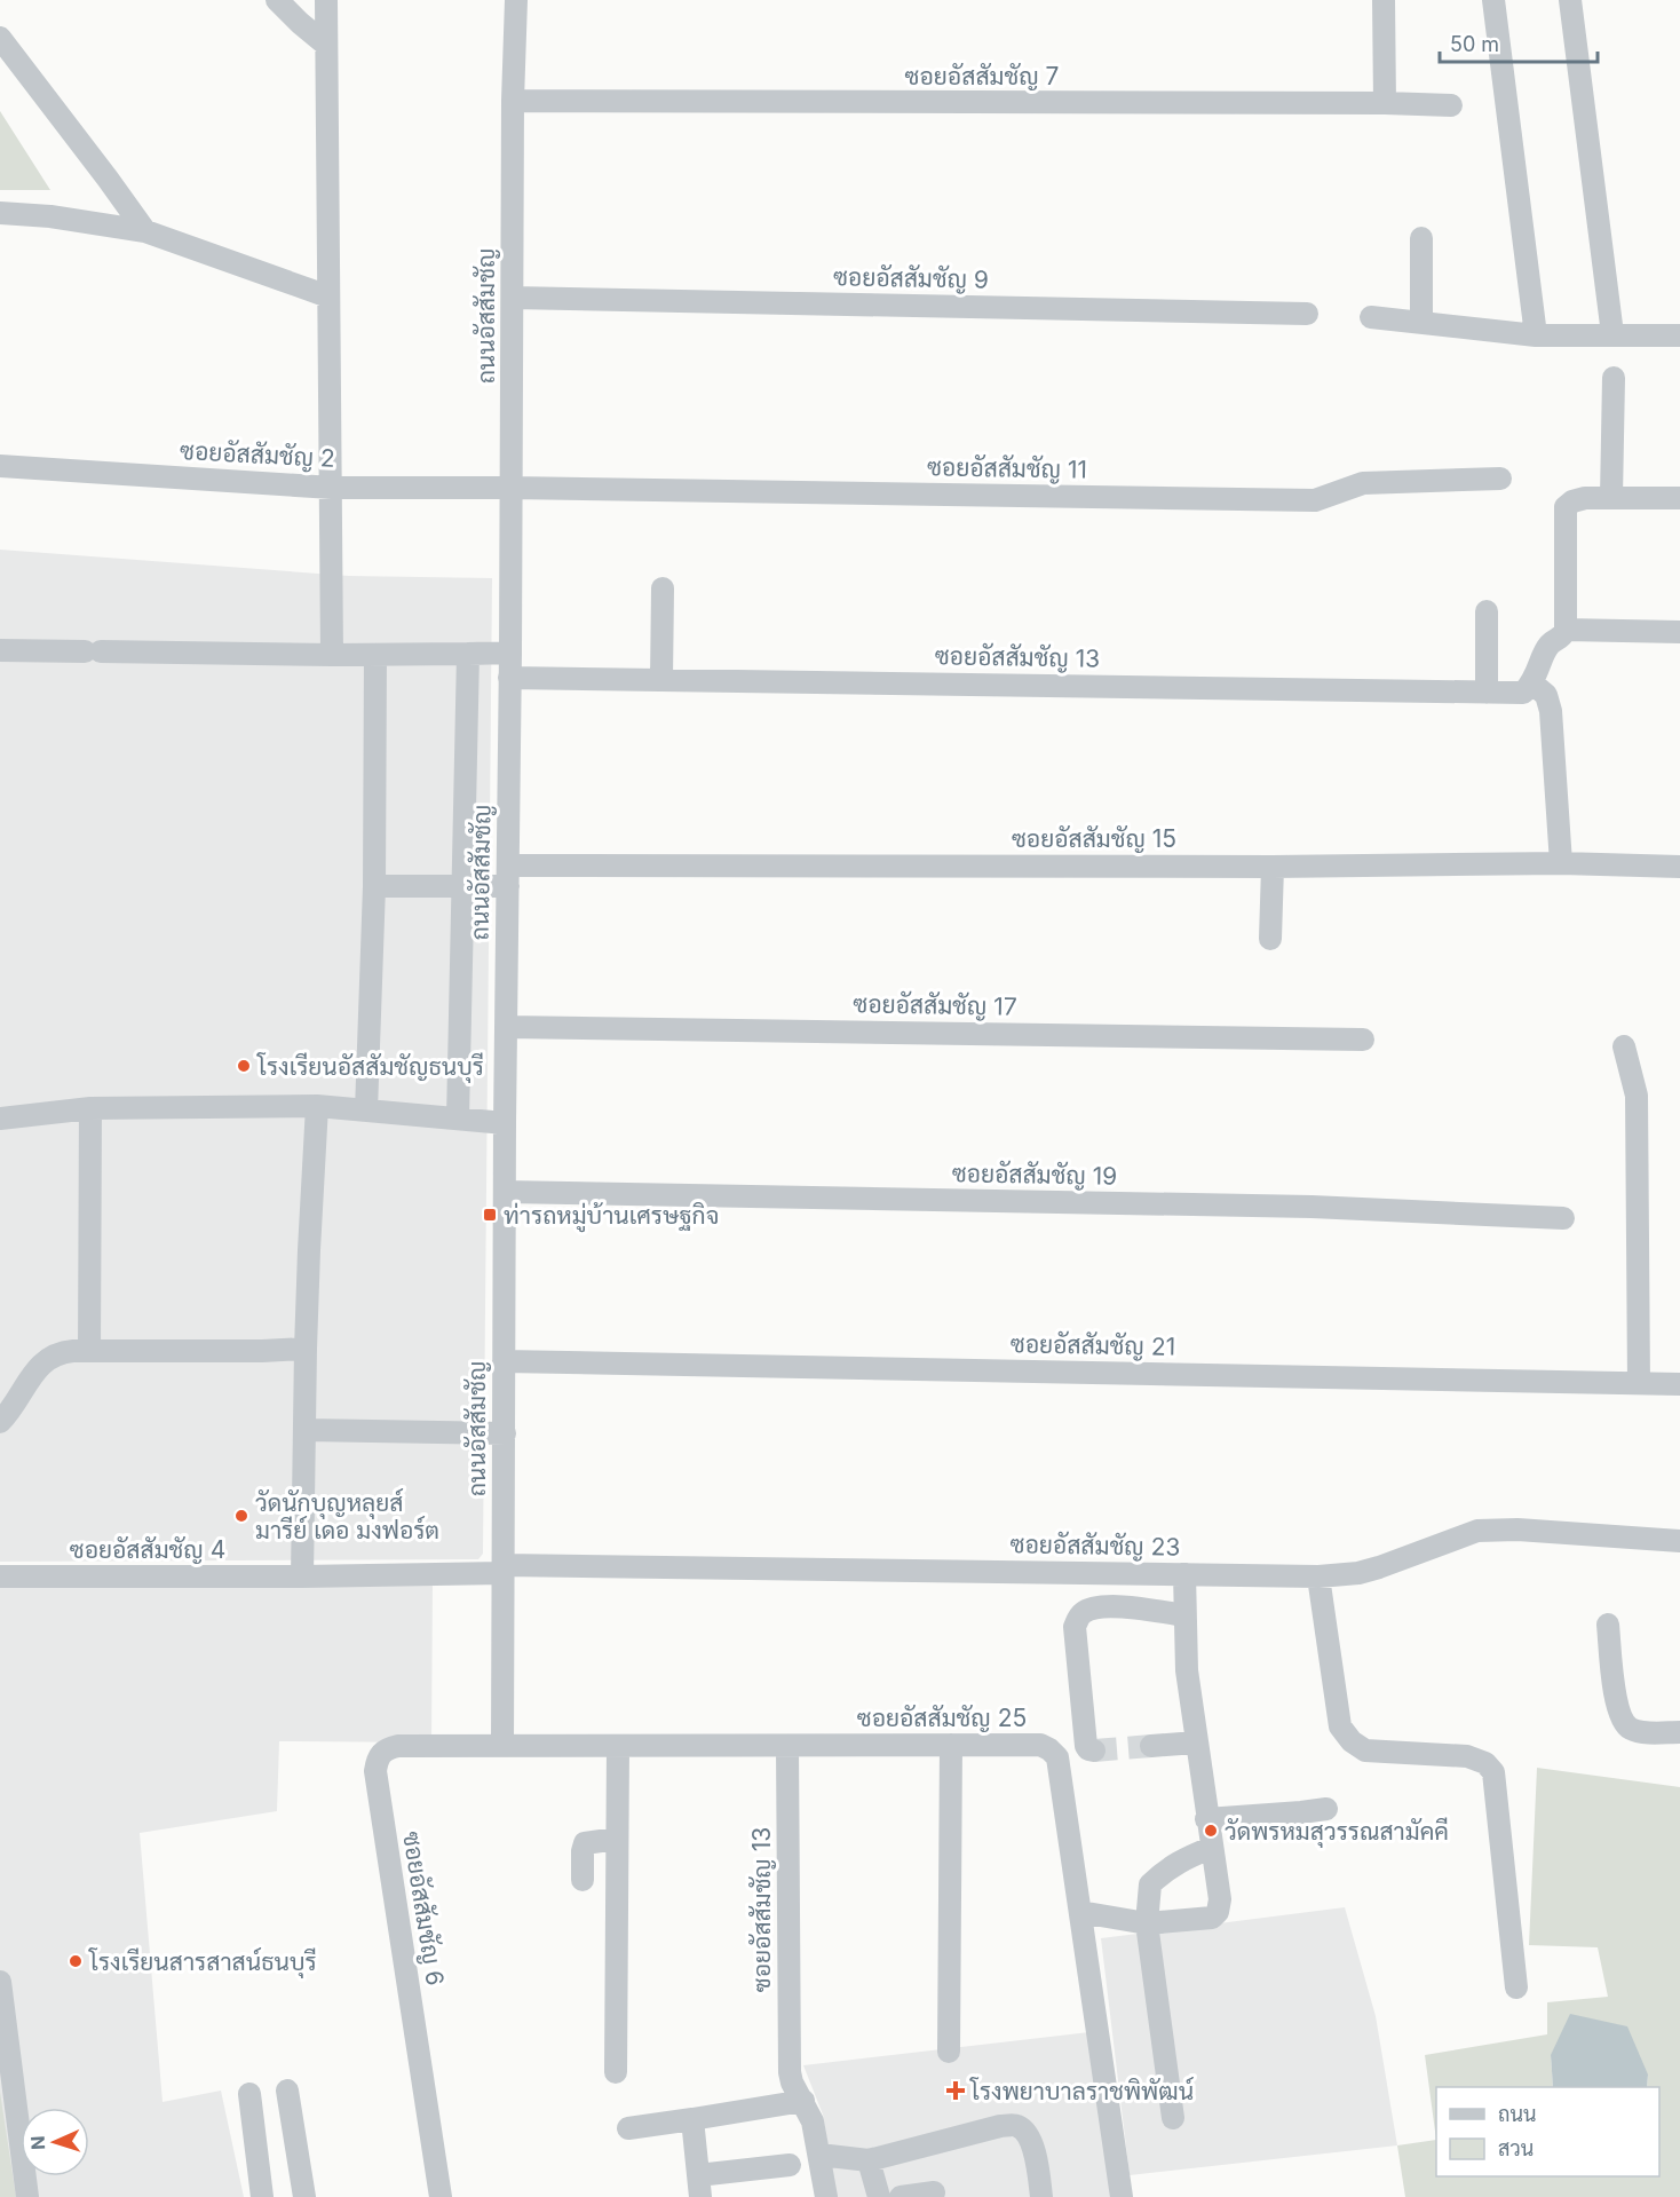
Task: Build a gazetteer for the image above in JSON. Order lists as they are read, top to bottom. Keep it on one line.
{"streets":{"street":["ซอยอัสสัมชัญ 7","ซอยอัสสัมชัญ 9","ถนนอัสสัมชัญ","ซอยอัสสัมชัญ 2","ซอยอัสสัมชัญ 11","ซอยอัสสัมชัญ 13","ซอยอัสสัมชัญ 15","ซอยอัสสัมชัญ 17","ซอยอัสสัมชัญ 19","ซอยอัสสัมชัญ 21","ซอยอัสสัมชัญ 23","ซอยอัสสัมชัญ 4","ซอยอัสสัมชัญ 25","ซอยอัสสัมชัญ 6"]},"crossings":[["ซอยอัสสัมชัญ 7","ถนนอัสสัมชัญ"],["ซอยอัสสัมชัญ 9","ถนนอัสสัมชัญ"],["ถนนอัสสัมชัญ","ซอยอัสสัมชัญ 2"],["ถนนอัสสัมชัญ","ซอยอัสสัมชัญ 11"],["ถนนอัสสัมชัญ","ซอยอัสสัมชัญ 13"],["ถนนอัสสัมชัญ","ซอยอัสสัมชัญ 15"],["ถนนอัสสัมชัญ","ซอยอัสสัมชัญ 17"],["ถนนอัสสัมชัญ","ซอยอัสสัมชัญ 19"],["ถนนอัสสัมชัญ","ซอยอัสสัมชัญ 21"],["ถนนอัสสัมชัญ","ซอยอัสสัมชัญ 23"],["ถนนอัสสัมชัญ","ซอยอัสสัมชัญ 4"],["ถนนอัสสัมชัญ","ซอยอัสสัมชัญ 25"],["ถนนอัสสัมชัญ","ซอยอัสสัมชัญ 6"],["ซอยอัสสัมชัญ 2","ซอยอัสสัมชัญ 11"],["ซอยอัสสัมชัญ 13","ซอยอัสสัมชัญ 25"],["ซอยอัสสัมชัญ 23","ซอยอัสสัมชัญ 4"],["ซอยอัสสัมชัญ 25","ซอยอัสสัมชัญ 6"]],"places":{"other":["โรงเรียนอัสสัมชัญธนบุรี","วัดนักบุญหลุยส์ มารีย์ เดอ มงฟอร์ต","วัดพรหมสุวรรณสามัคคี","โรงเรียนสารสาสน์ธนบุรี"],"transit":["ท่ารถหมู่บ้านเศรษฐกิจ"],"health":["โรงพยาบาลราชพิพัฒน์"]},"legend":["ถนน","สวน"],"scale_bar":"50 m","north":"left"}
